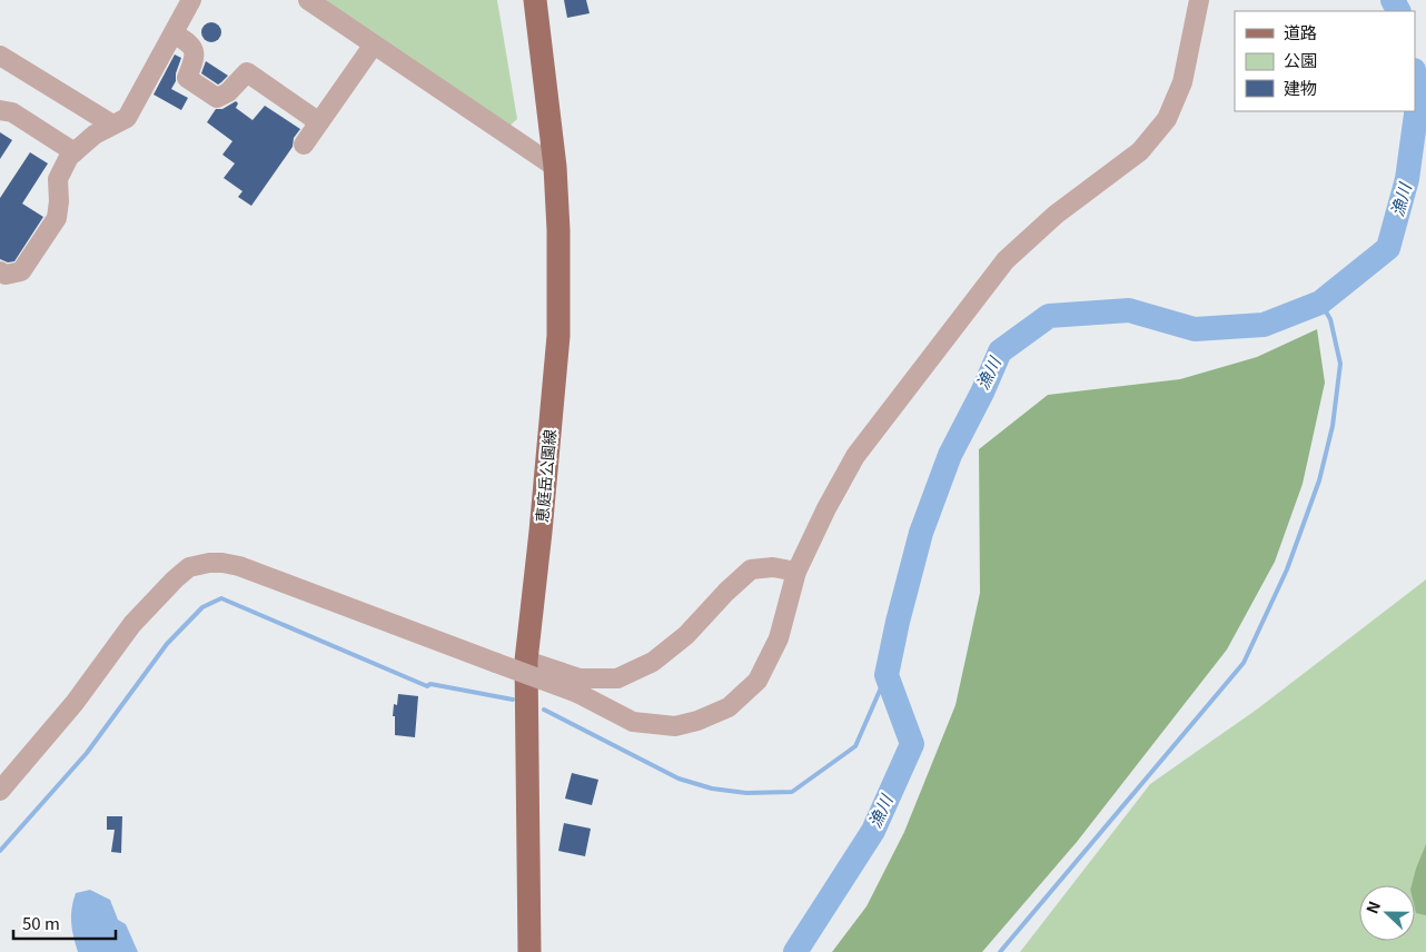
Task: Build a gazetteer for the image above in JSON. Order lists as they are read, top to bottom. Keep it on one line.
{"streets":{"main road":["恵庭岳公園線"]},"water":["漁川"],"legend":["道路","公園","建物"],"scale_bar":"50 m","north":"left"}
